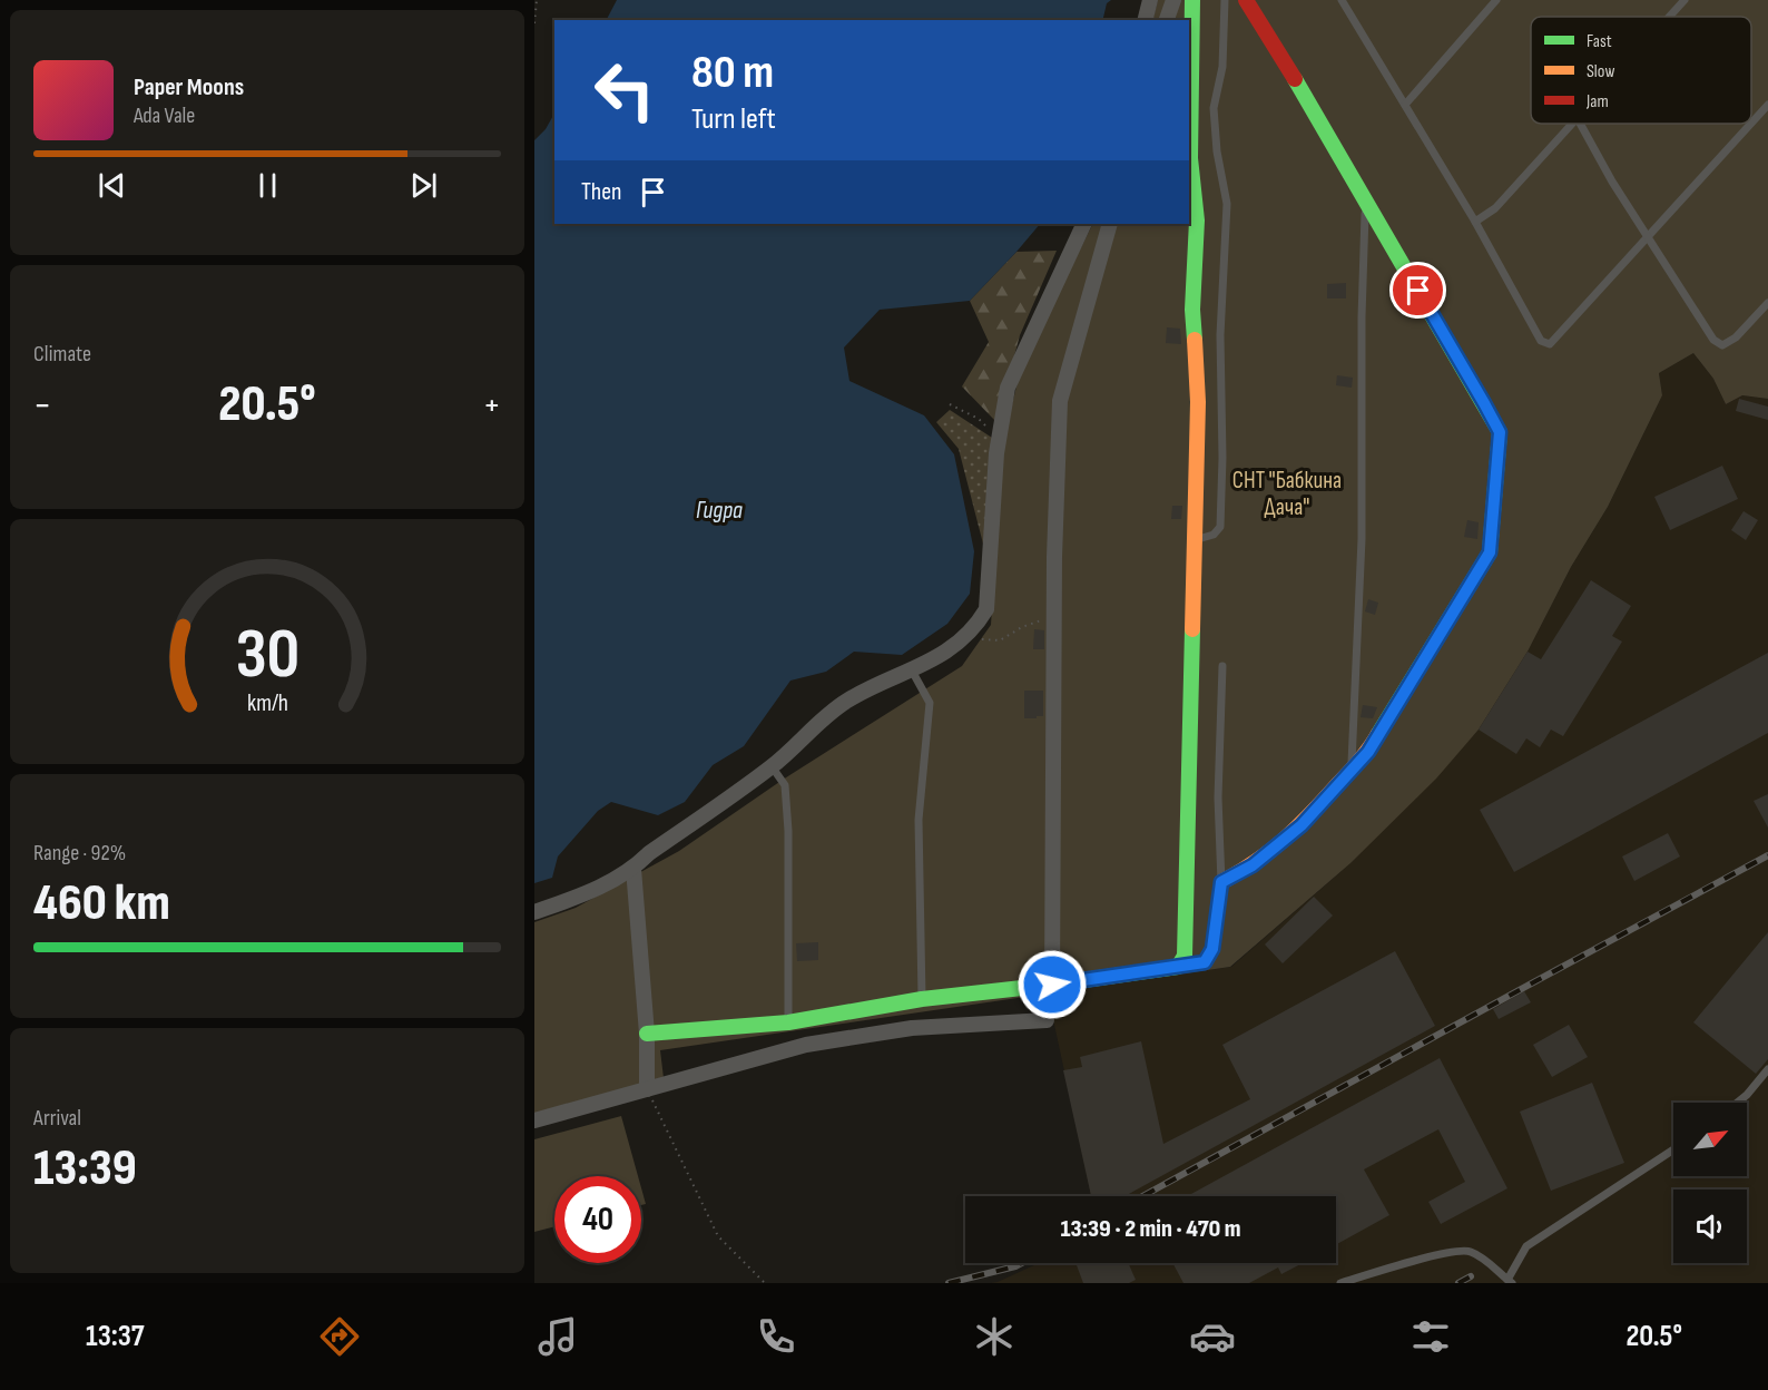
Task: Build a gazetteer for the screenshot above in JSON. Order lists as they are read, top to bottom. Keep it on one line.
{"water":["Гидра"],"parks":["СНТ \"Бабкина Дача\""],"legend":["Fast","Slow","Jam"],"north":"top right","page":{"turn":["80 m","Turn left"],"song":["Paper Moons","Ada Vale"],"then":"Then","tile":["Climate",["Range · 92%","460 km"],["Arrival","13:39"]],"heat":["−","20.5°","+"],"limit":"40","trip":"13:39 · 2 min · 470 m","tabs":["13:37","20.5°"],"gauge":["30","km/h"]}}
